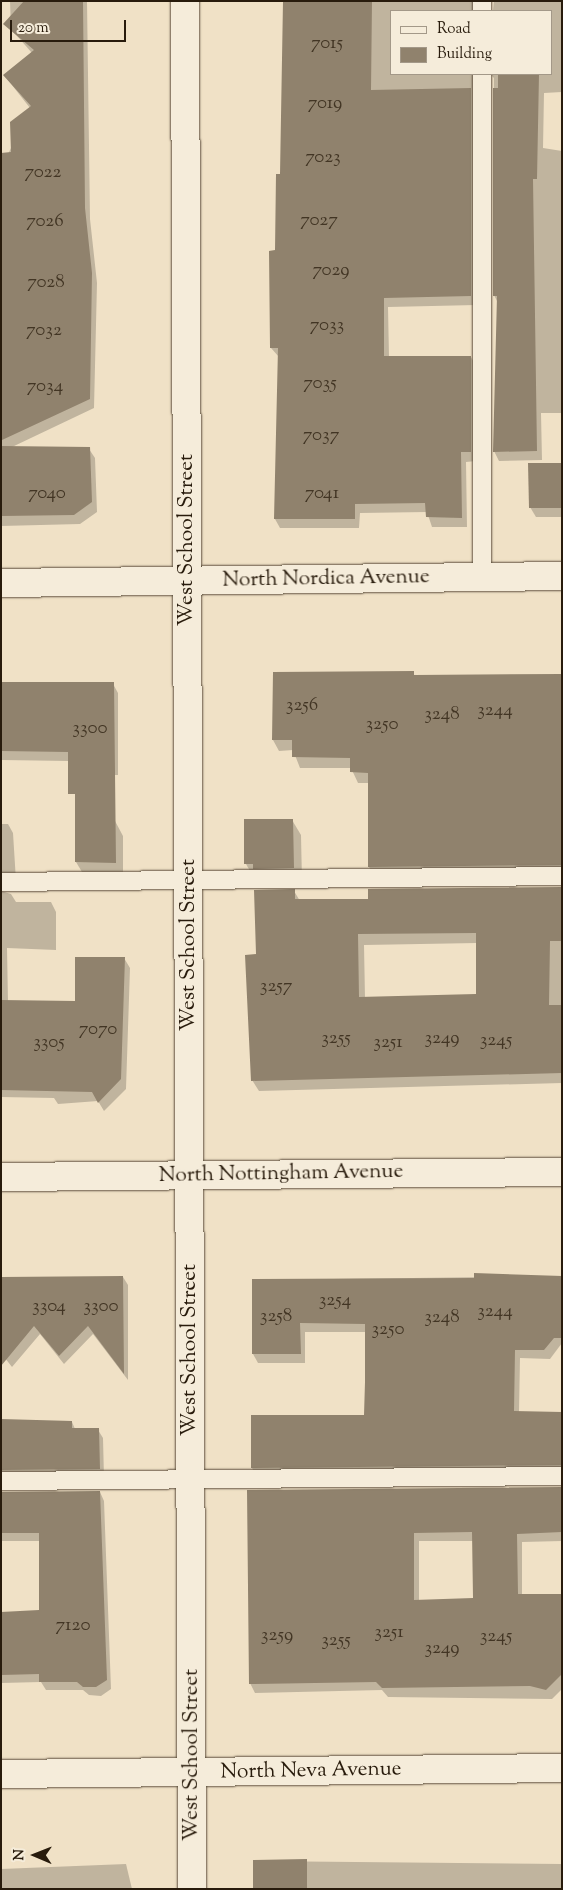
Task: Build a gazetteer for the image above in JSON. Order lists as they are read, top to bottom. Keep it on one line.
{"streets":{"street":["West School Street","North Nordica Avenue","North Nottingham Avenue","North Neva Avenue"]},"crossings":[["West School Street","North Nordica Avenue"],["West School Street","North Nottingham Avenue"],["West School Street","North Neva Avenue"]],"house_numbers":["7015","7019","7023","7022","7027","7026","7029","7028","7033","7032","7035","7034","7037","7040","7041","3256","3244","3248","3250","3300","3257","7070","3255","3249","3245","3305","3251","3254","3304","3300","3244","3258","3248","3250","7120","3251","3259","3245","3255","3249"],"legend":["Road","Building"],"scale_bar":"20 m","north":"left"}
